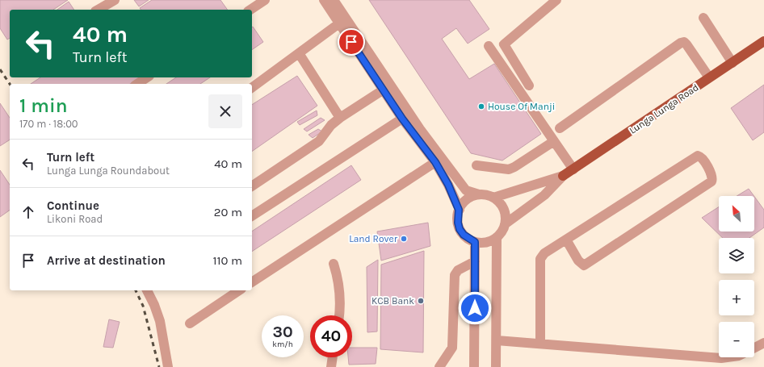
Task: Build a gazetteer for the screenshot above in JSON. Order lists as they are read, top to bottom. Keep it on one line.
{"streets":{"main road":["Lunga Lunga Road"]},"places":["House Of Manji","Land Rover","KCB Bank"],"north":"top left","page":{"turn":["40 m","Turn left"],"heading":["1 min","170 m · 18:00"],"list":[{"name":"Turn left","note":"Lunga Lunga Roundabout","value":"40 m"},{"name":"Continue","note":"Likoni Road","value":"20 m"},{"name":"Arrive at destination","value":"110 m"}],"map_buttons":["+","−"],"speed":"30 km/h","limit":"40"}}
